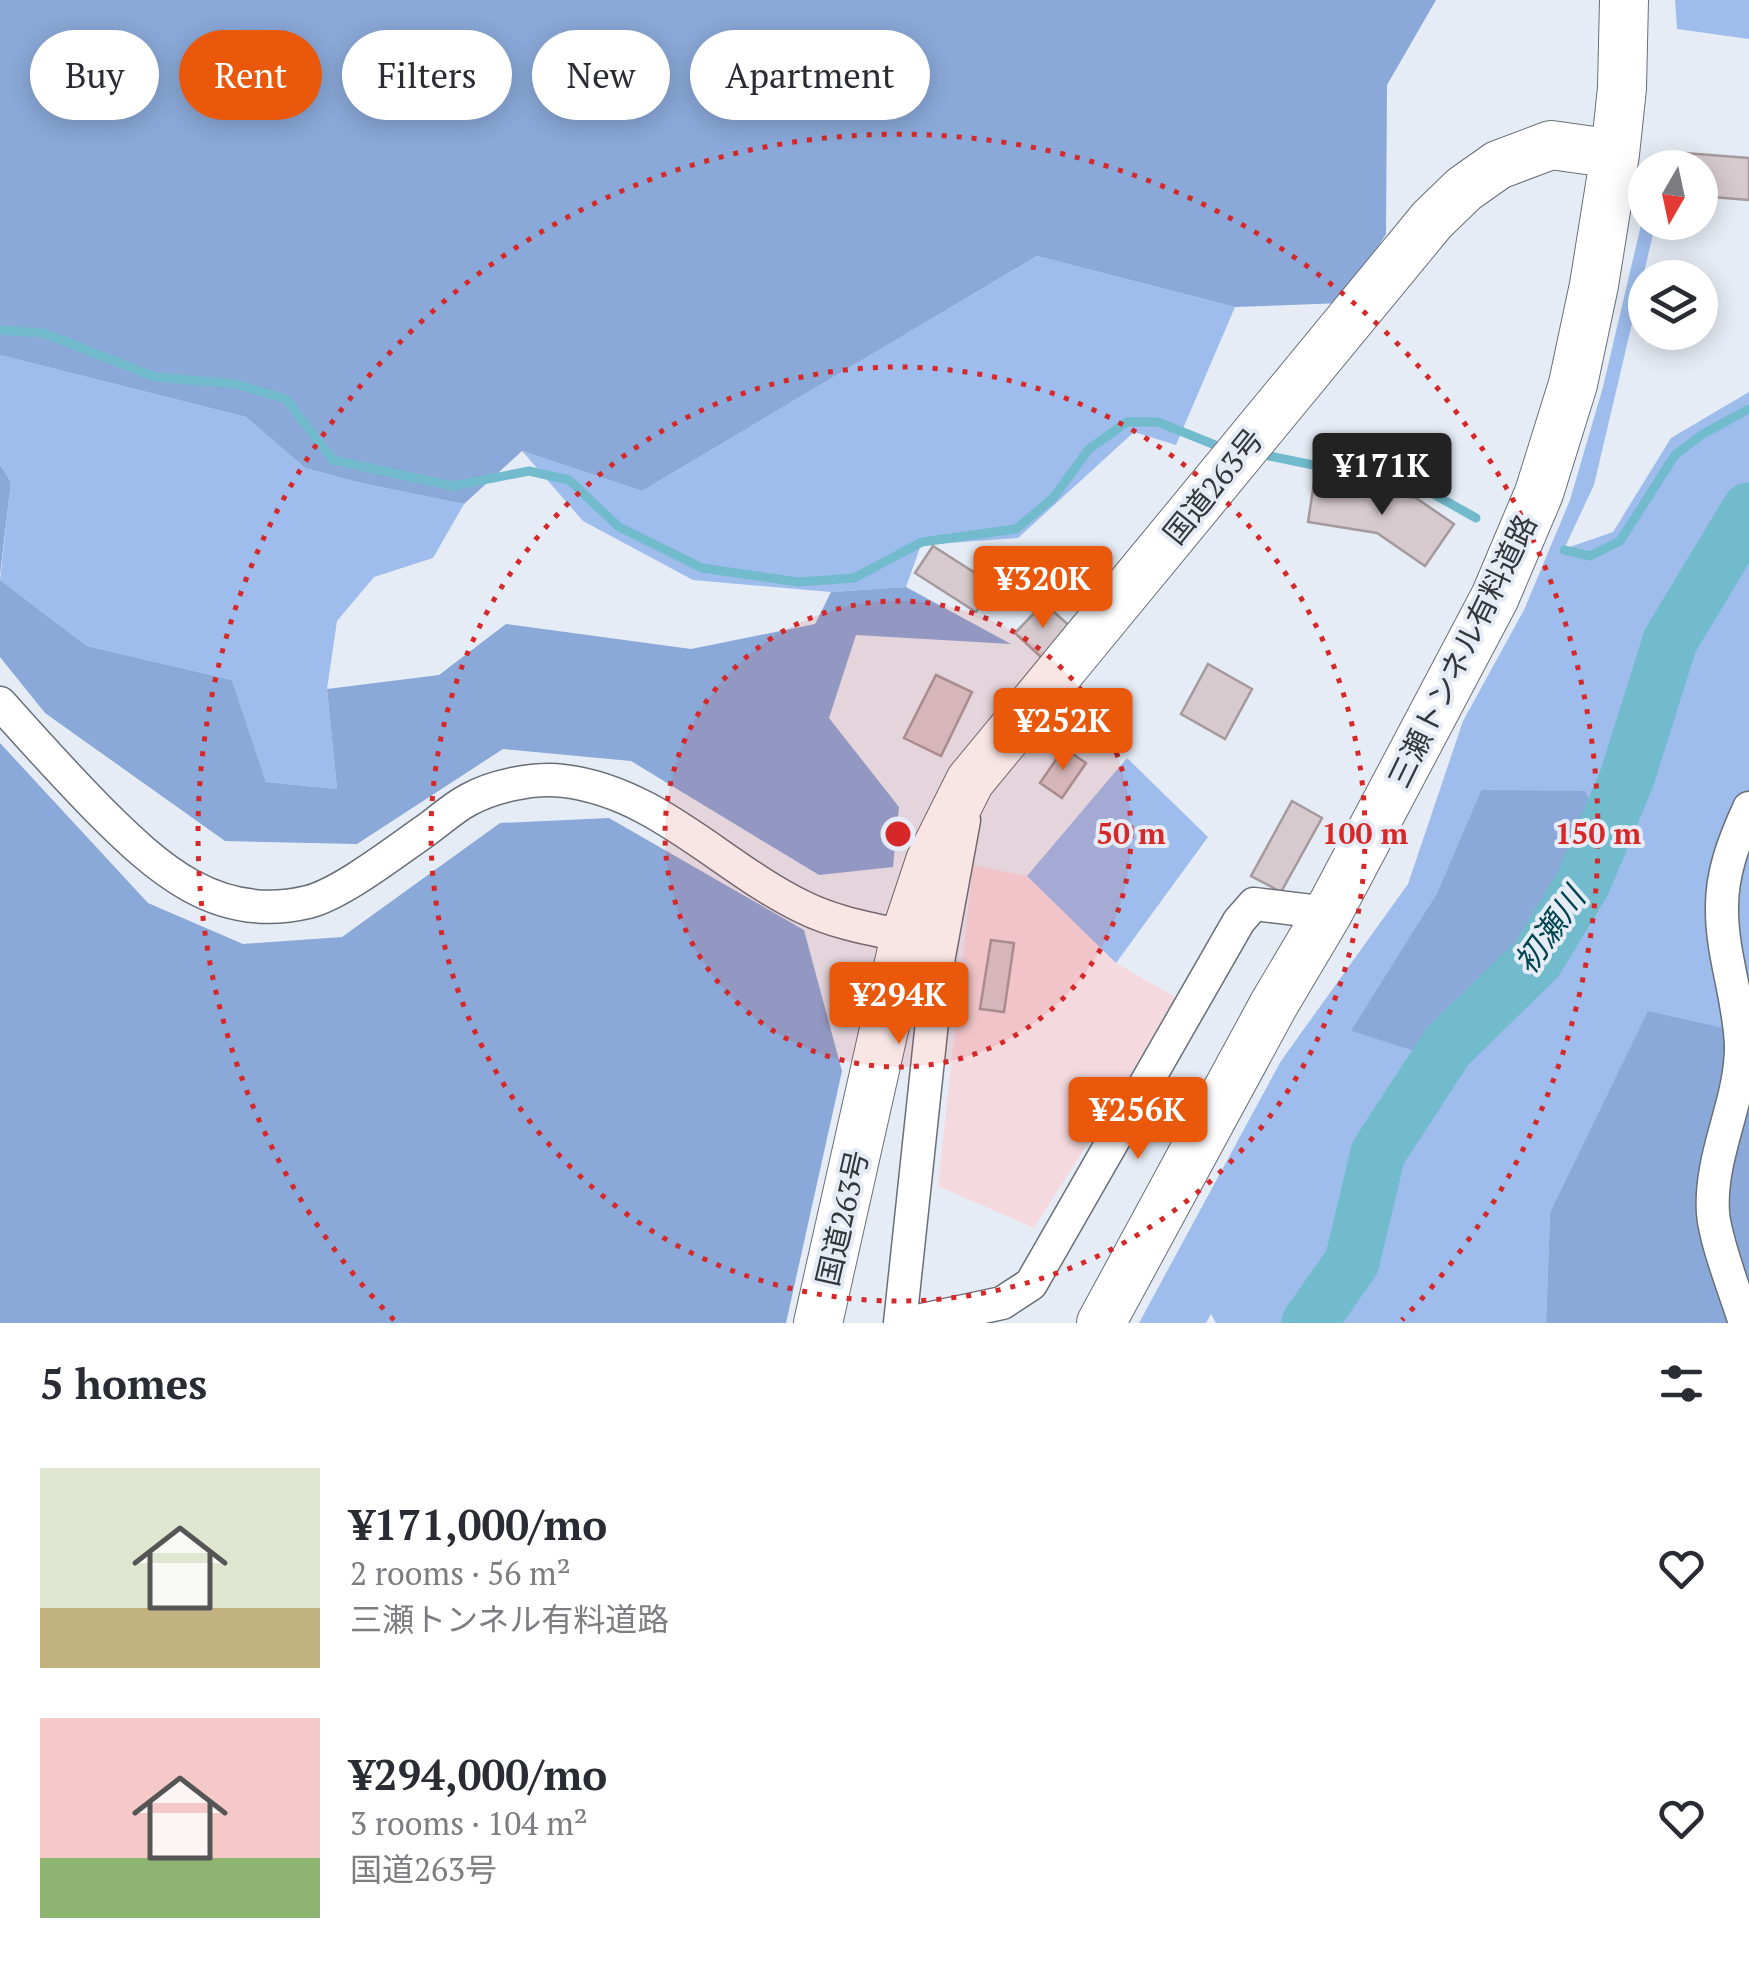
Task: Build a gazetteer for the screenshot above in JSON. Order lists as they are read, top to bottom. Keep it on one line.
{"streets":{"highway":["国道263号","三瀬トンネル有料道路"]},"crossings":[["国道263号","三瀬トンネル有料道路"]],"water":["初瀬川"],"north":"bottom","page":{"chip":["Buy","Rent","Filters","New","Apartment"],"price":["¥171K","¥320K","¥252K","¥294K","¥256K"],"heading":"5 homes","list":[{"name":"¥171,000/mo","note":"2 rooms · 56 m² · 三瀬トンネル有料道路"},{"name":"¥294,000/mo","note":"3 rooms · 104 m² · 国道263号"}]},"rings":["50 m","100 m","150 m"]}
